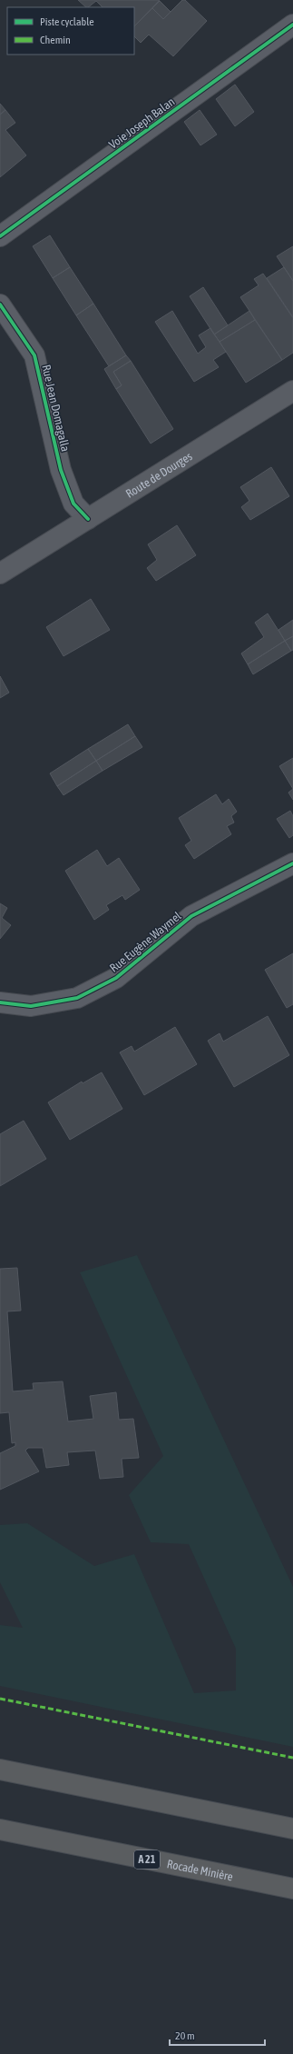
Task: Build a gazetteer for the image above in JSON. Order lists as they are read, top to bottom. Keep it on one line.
{"streets":{"highway":["A 21","Rocade Minière"],"main road":["Route de Dourges"],"street":["Voie Joseph Balan","Rue Jean Domagalla","Rue Eugène Waymel"]},"crossings":[["Rue Jean Domagalla","Route de Dourges"]],"legend":["Piste cyclable","Chemin"],"scale_bar":"20 m"}
